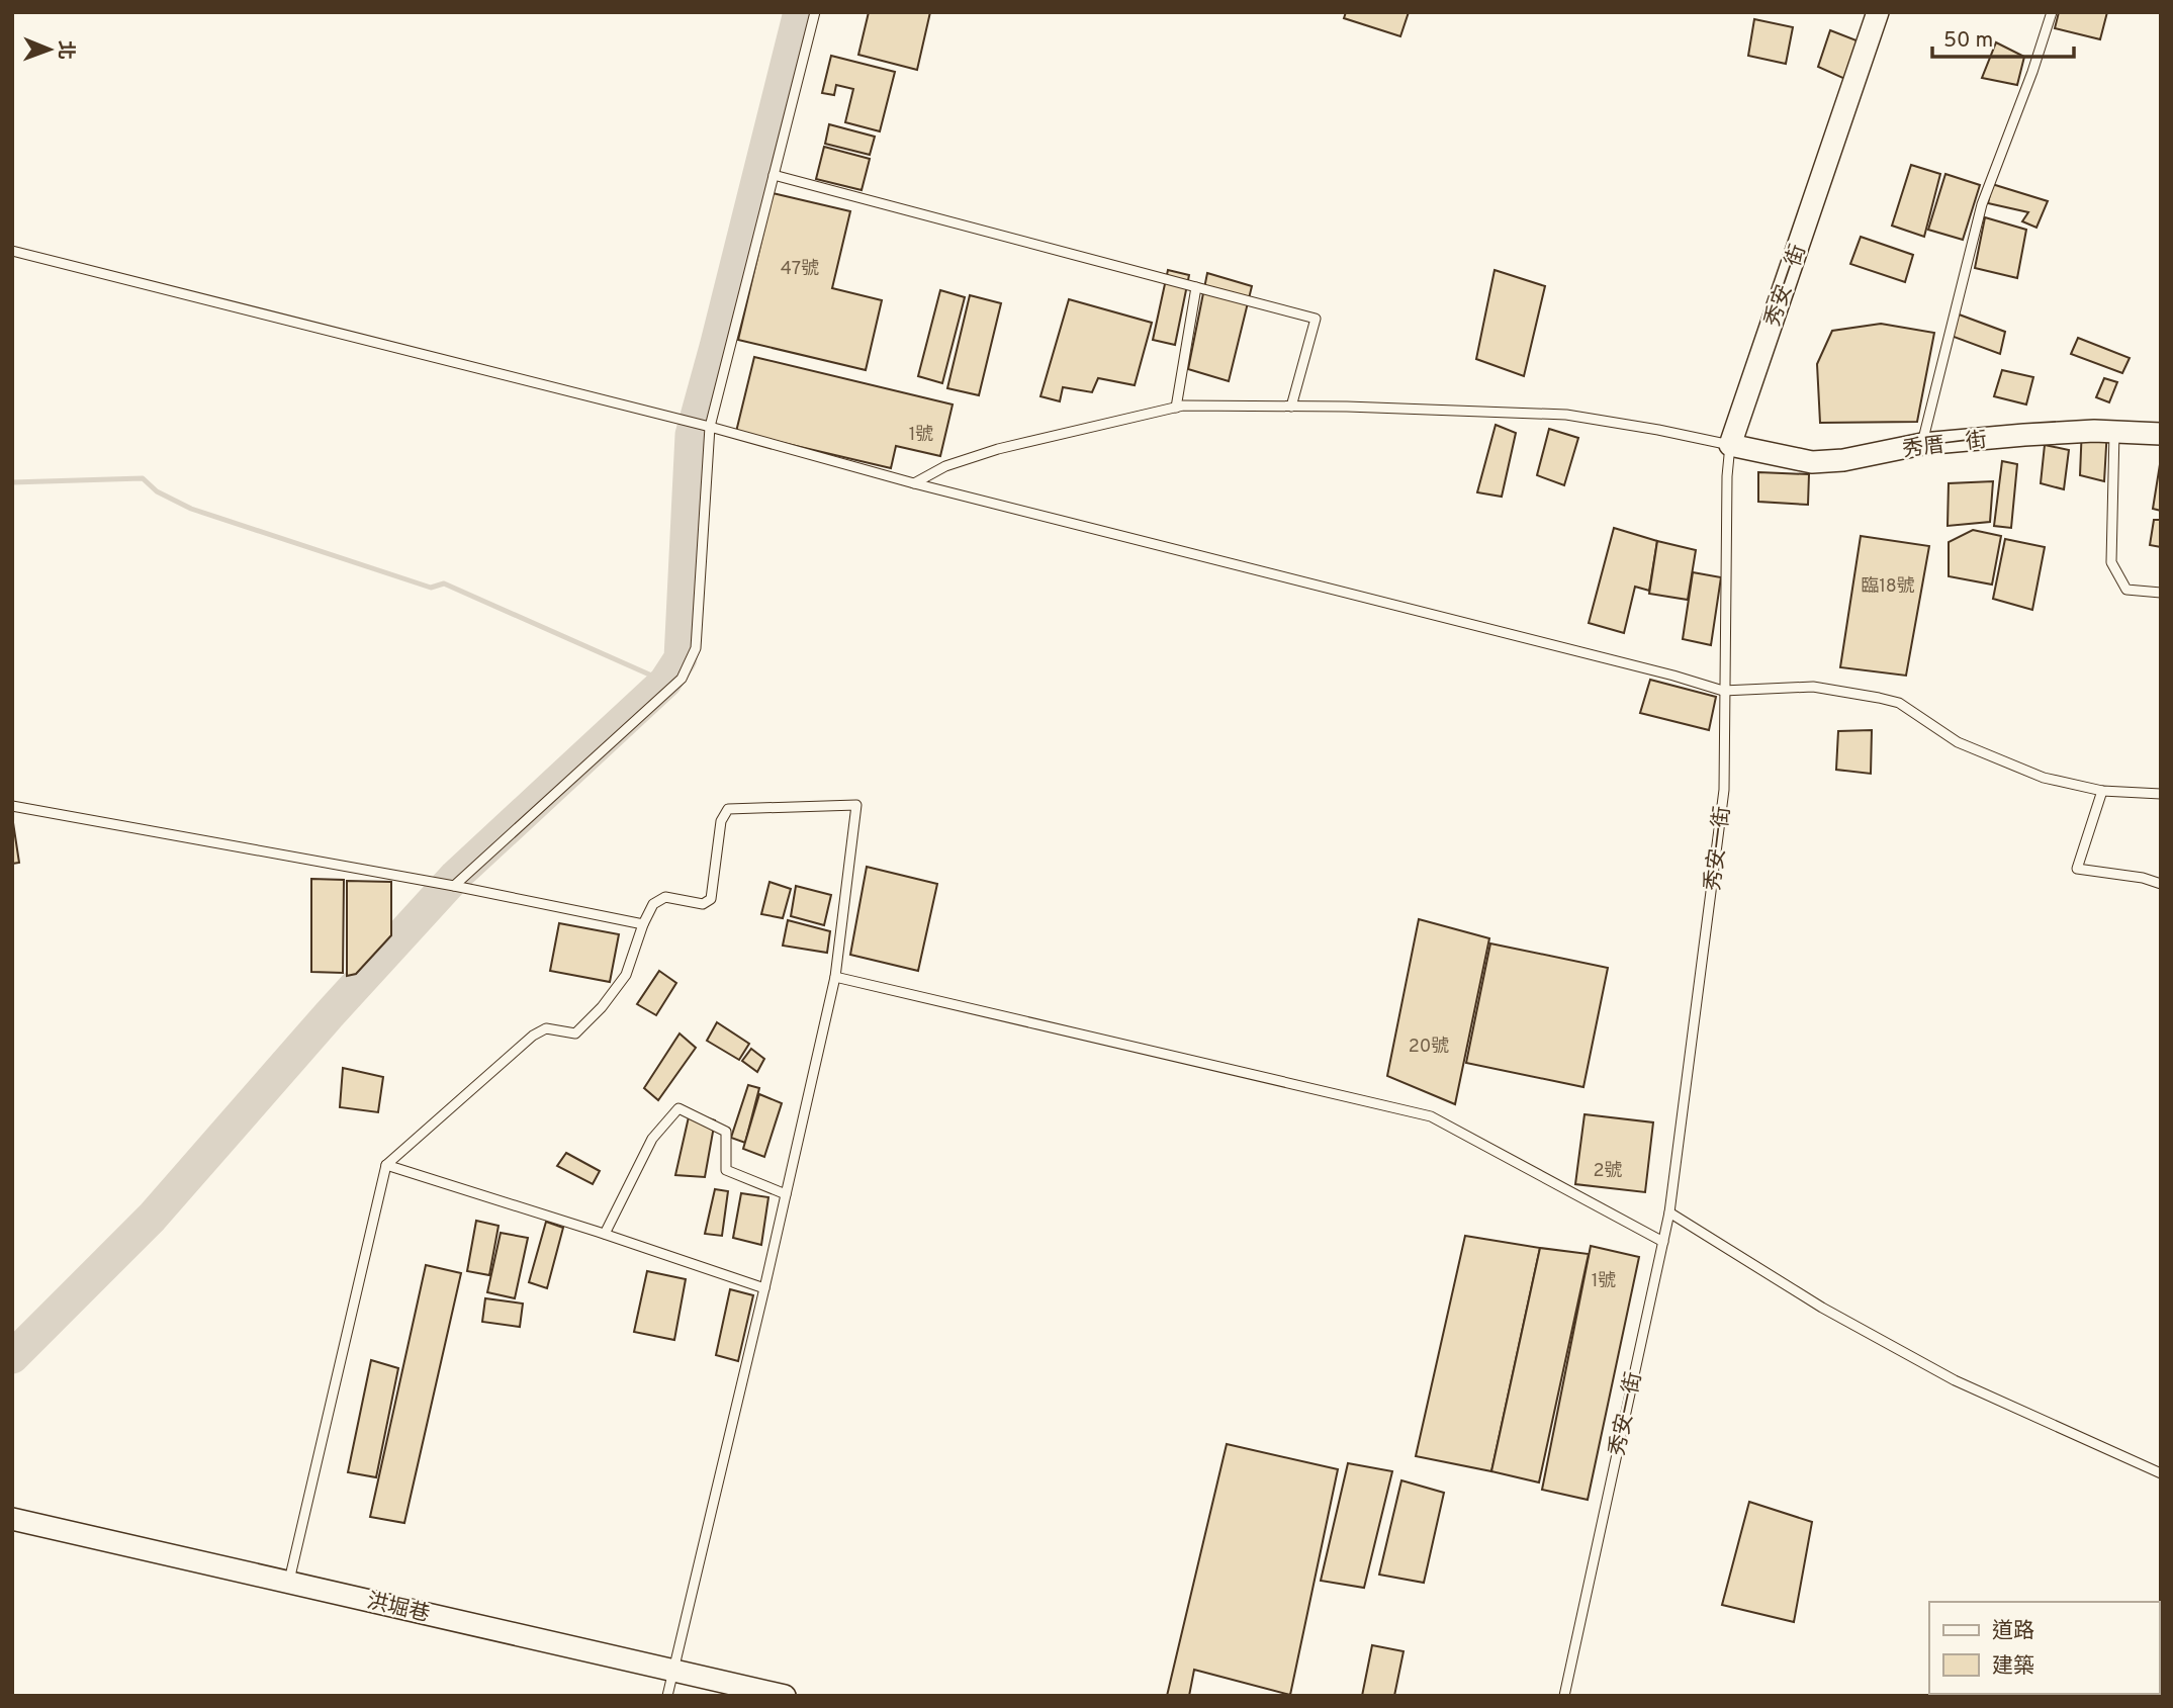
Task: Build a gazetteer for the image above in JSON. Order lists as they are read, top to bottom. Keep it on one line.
{"streets":{"street":["秀安一街","秀厝一街","洪堀巷"]},"crossings":[["秀安一街","秀厝一街"]],"house_numbers":["47號","1號","臨18號","20號","2號","1號"],"legend":["道路","建築"],"scale_bar":"50 m","north":"right"}
